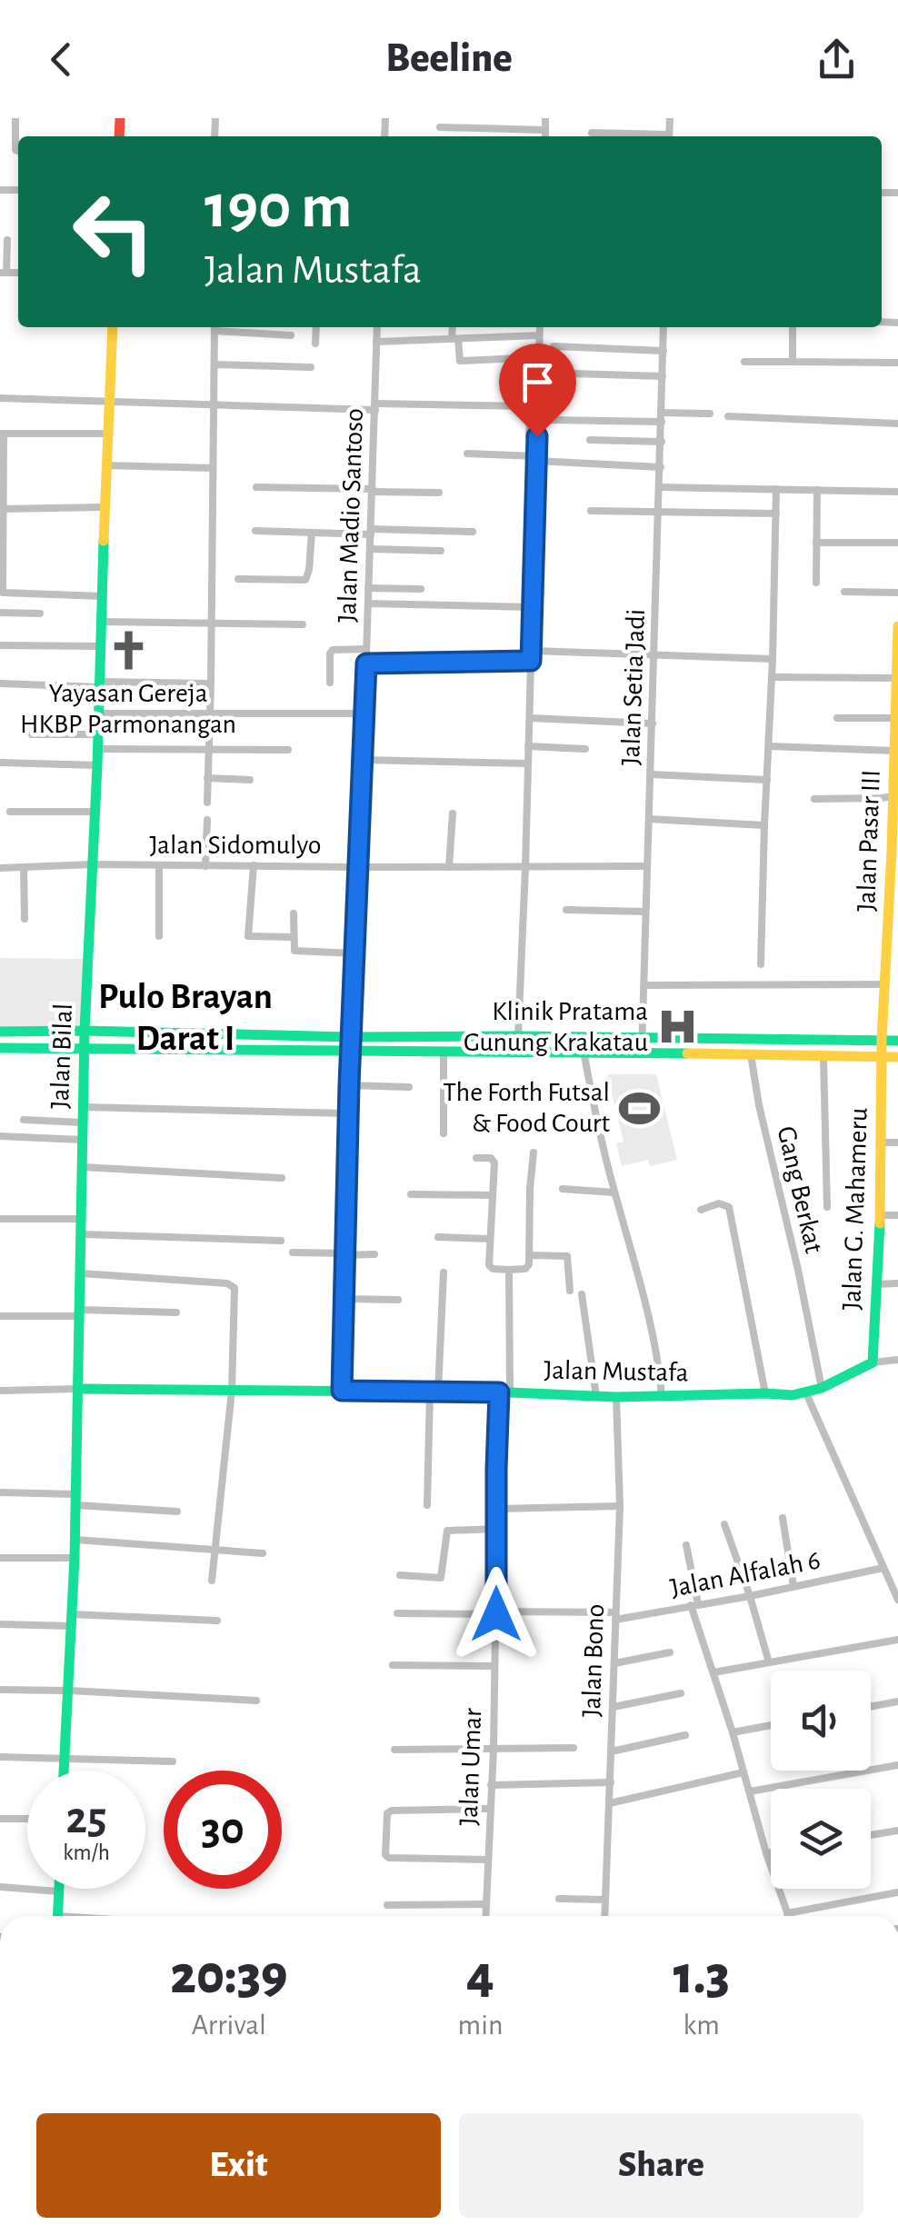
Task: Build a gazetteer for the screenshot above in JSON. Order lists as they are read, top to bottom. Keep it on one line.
{"streets":{"main road":["Jalan Pasar III","Jalan Bilal","Jalan G. Mahameru","Jalan Mustafa"],"street":["Jalan Madio Santoso","Jalan Setia Jadi","Jalan Sidomulyo","Gang Berkat","Jalan Alfalah 6","Jalan Bono","Jalan Umar"]},"crossings":[["Jalan Madio Santoso","Jalan Sidomulyo"],["Jalan Madio Santoso","Jalan Mustafa"],["Jalan Setia Jadi","Jalan Sidomulyo"],["Jalan Pasar III","Jalan G. Mahameru"],["Jalan Sidomulyo","Jalan Bilal"],["Jalan Bilal","Jalan Mustafa"],["Gang Berkat","Jalan Mustafa"],["Jalan G. Mahameru","Jalan Mustafa"],["Jalan Mustafa","Jalan Bono"],["Jalan Mustafa","Jalan Umar"],["Jalan Alfalah 6","Jalan Bono"],["Jalan Alfalah 6","Jalan Umar"]],"districts":["Pulo Brayan Darat I"],"places":{"church":["Yayasan Gereja HKBP Parmonangan"],"hospital":["Klinik Pratama Gunung Krakatau"],"sports":["The Forth Futsal & Food Court"]},"page":{"header":"Beeline","turn":["190 m","Jalan Mustafa"],"speed":"25 km/h","limit":"30","eta":["20:39","Arrival","4","min","1.3","km"],"buttons":["Exit","Share"]}}
